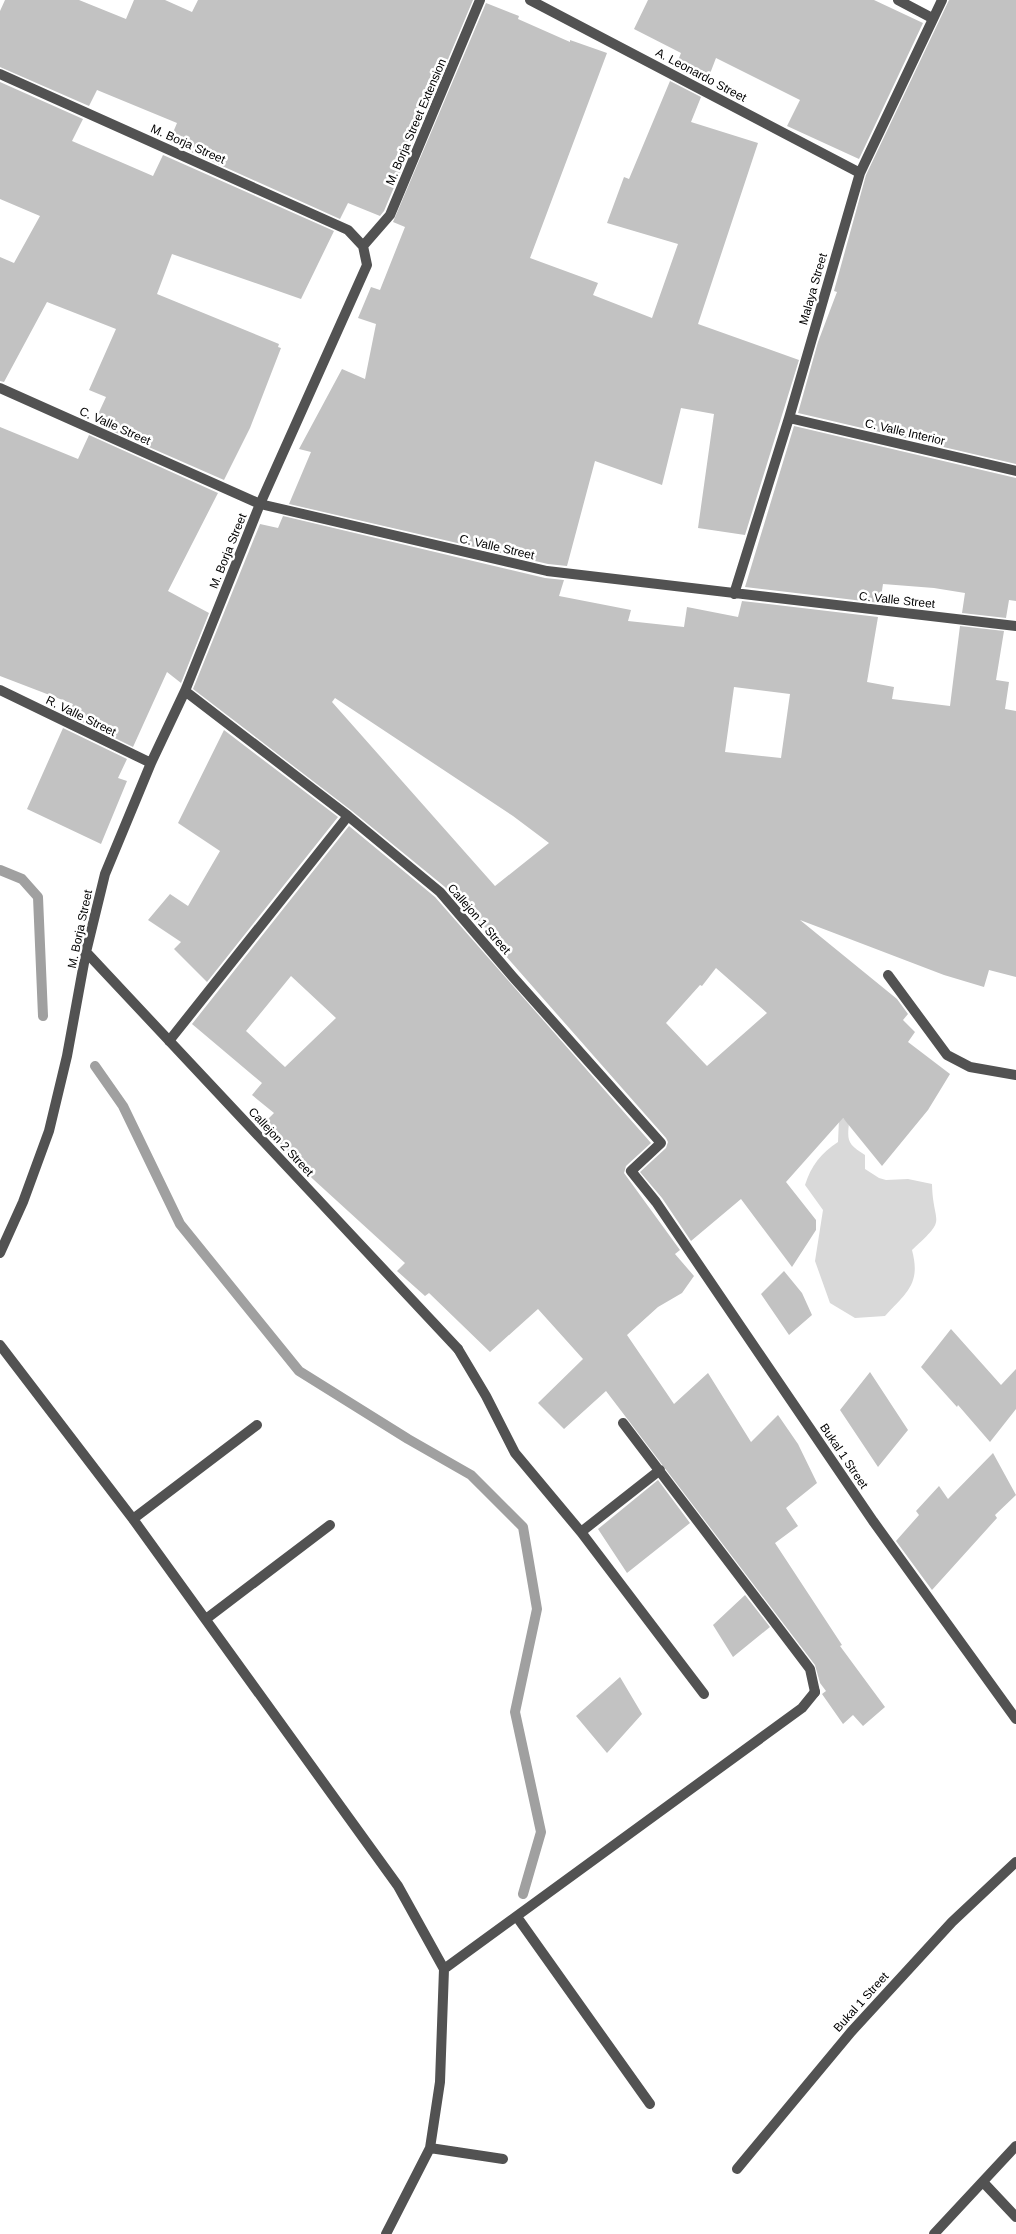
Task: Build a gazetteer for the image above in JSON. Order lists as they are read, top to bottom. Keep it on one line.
{"streets":{"street":["A. Leonardo Street","M. Borja Street Extension","M. Borja Street","Malaya Street","C. Valle Street","C. Valle Interior","R. Valle Street","Callejon 1 Street","Callejon 2 Street","Bukal 1 Street"]},"crossings":[["A. Leonardo Street","Malaya Street"],["M. Borja Street Extension","M. Borja Street"],["M. Borja Street","C. Valle Street"],["M. Borja Street","R. Valle Street"],["M. Borja Street","Callejon 1 Street"],["M. Borja Street","Callejon 2 Street"],["Malaya Street","C. Valle Street"],["Malaya Street","C. Valle Interior"],["Callejon 1 Street","Bukal 1 Street"]]}
